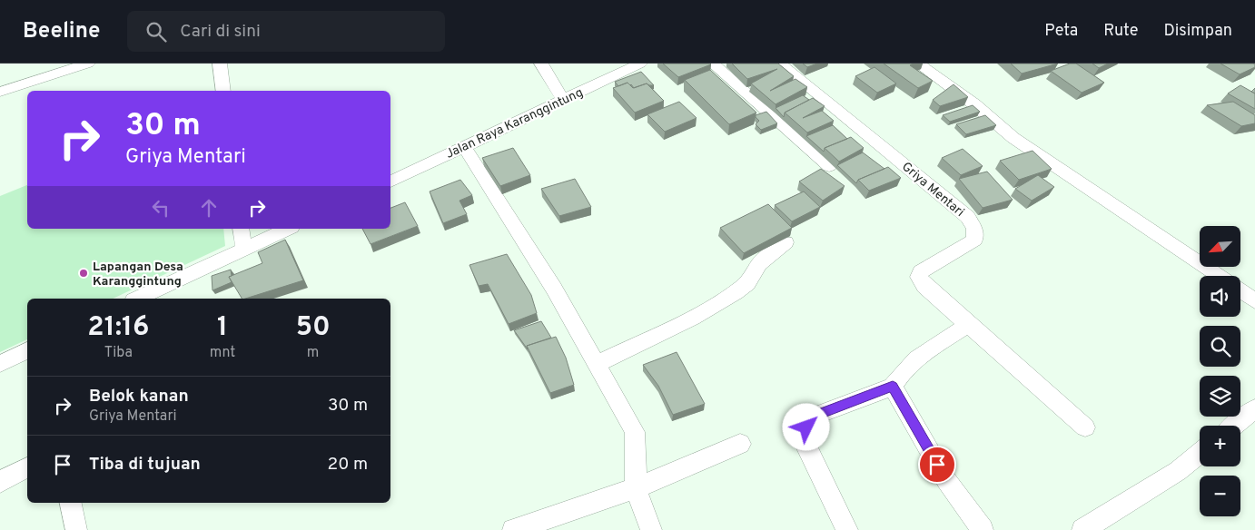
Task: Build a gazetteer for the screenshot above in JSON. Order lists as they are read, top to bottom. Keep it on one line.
{"streets":{"street":["Jalan Raya Karanggintung","Griya Mentari"]},"places":["Lapangan Desa Karanggintung"],"north":"bottom left","page":{"header":"Beeline","search":"Cari di sini","nav":["Peta","Rute","Disimpan"],"turn":["30 m","Griya Mentari"],"map_buttons":["+","−"],"eta":["21:16","Tiba","1","mnt","50","m"],"list":[{"name":"Belok kanan","note":"Griya Mentari","value":"30 m"},{"name":"Tiba di tujuan","value":"20 m"}]}}
